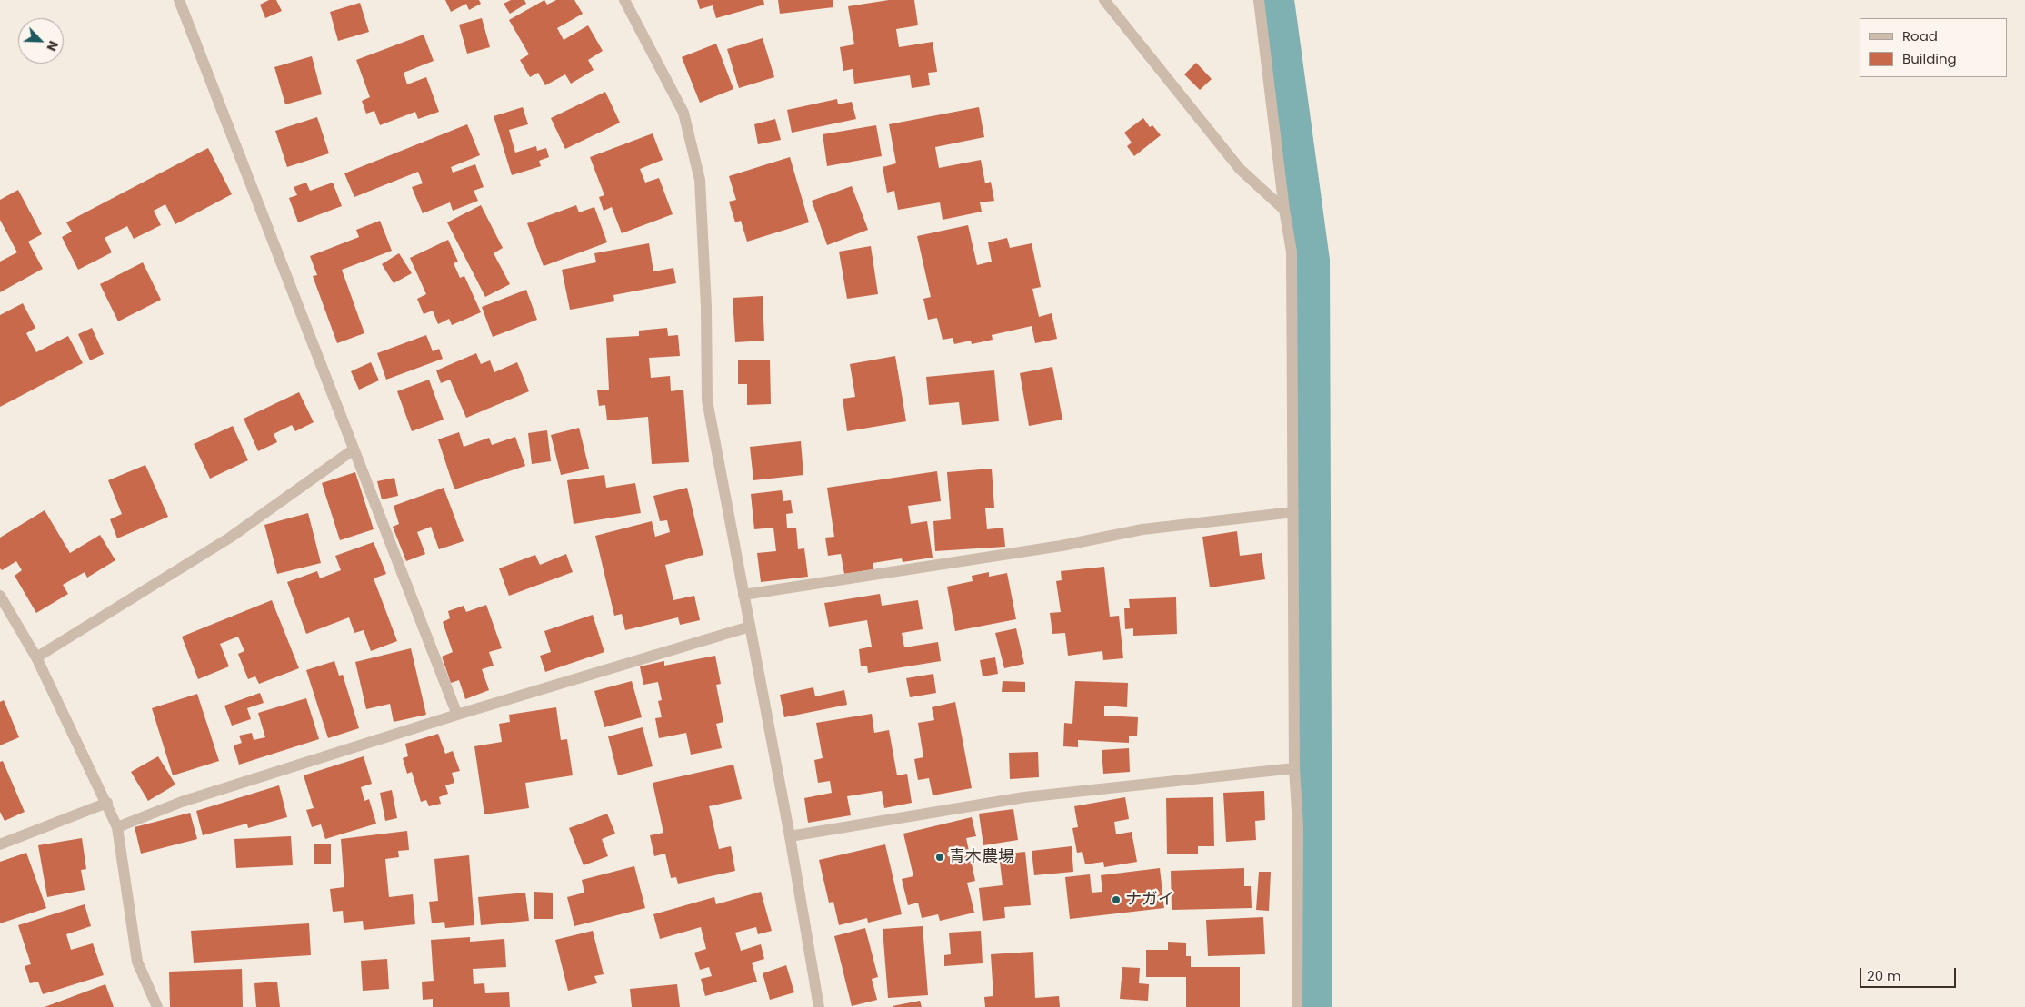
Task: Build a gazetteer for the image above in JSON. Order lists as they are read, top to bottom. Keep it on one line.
{"places":["青木農場","ナガイ"],"legend":["Road","Building"],"scale_bar":"20 m","north":"bottom right"}
